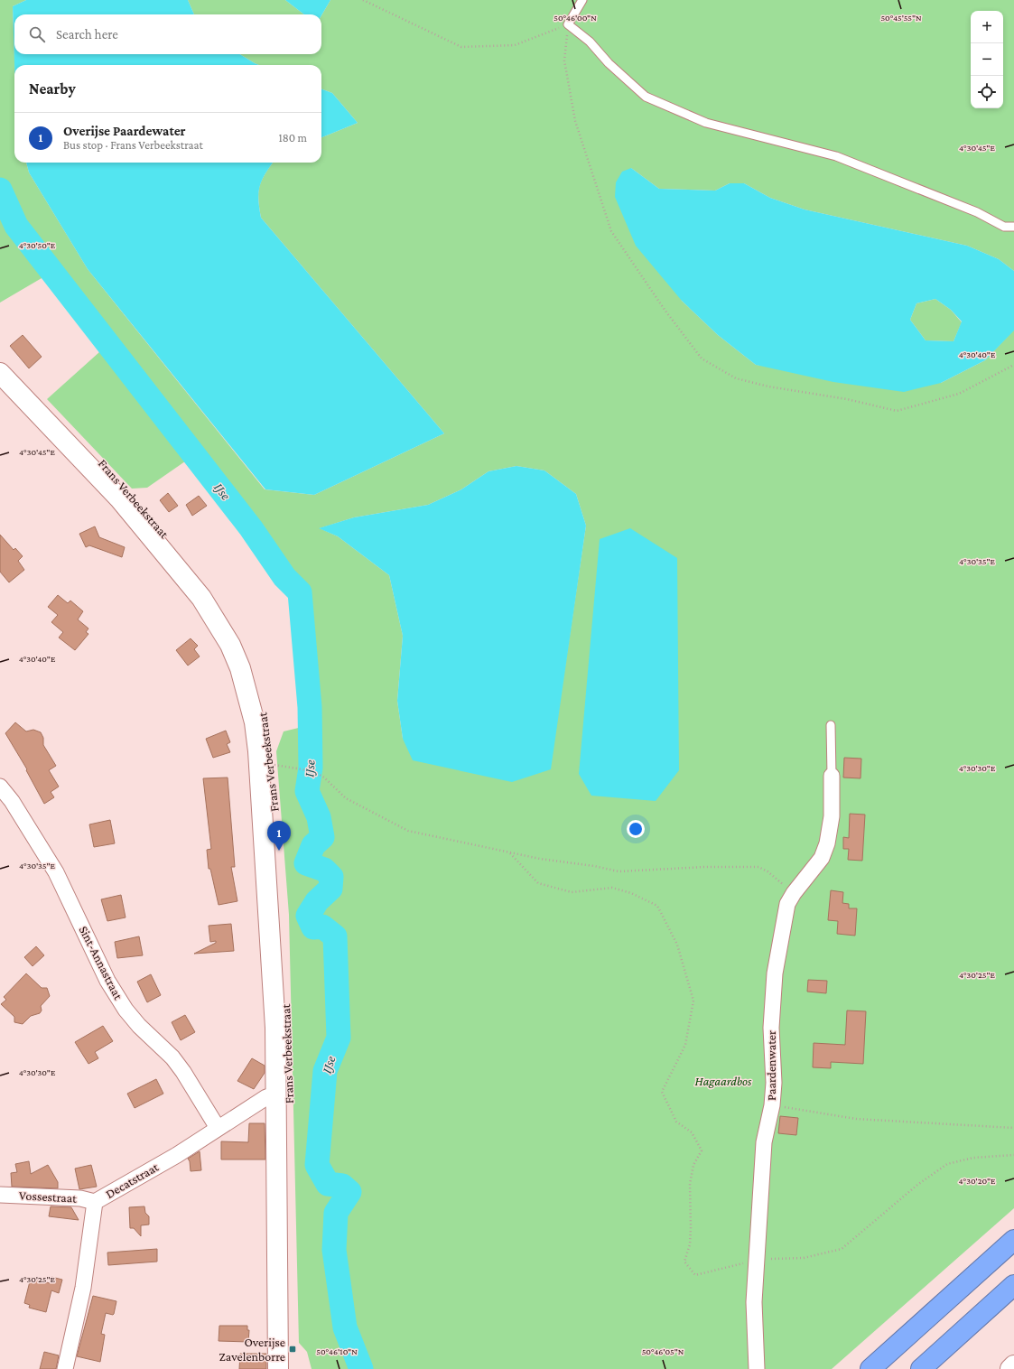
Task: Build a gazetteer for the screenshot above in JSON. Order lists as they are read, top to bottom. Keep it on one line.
{"streets":{"main road":["Frans Verbeekstraat"],"street":["Sint-Annastraat","Paardenwater","Decatstraat","Vossestraat"]},"crossings":[["Frans Verbeekstraat","Decatstraat"],["Sint-Annastraat","Decatstraat"],["Decatstraat","Vossestraat"]],"water":["IJse"],"parks":["Hagaardbos"],"places":{"transit":["Overijse Zavelenborre"]},"page":{"map_buttons":["+","−"],"search":"Search here","heading":"Nearby","list":[{"mark":"1","name":"Overijse Paardewater","note":"Bus stop · Frans Verbeekstraat","value":"180 m"}],"pins":"1"},"coordinates":["50°46'00\"N","50°45'55\"N","4°30'45\"E","4°30'50\"E","4°30'40\"E","4°30'35\"E","4°30'30\"E","4°30'25\"E","4°30'20\"E","50°46'10\"N","50°46'05\"N"]}
